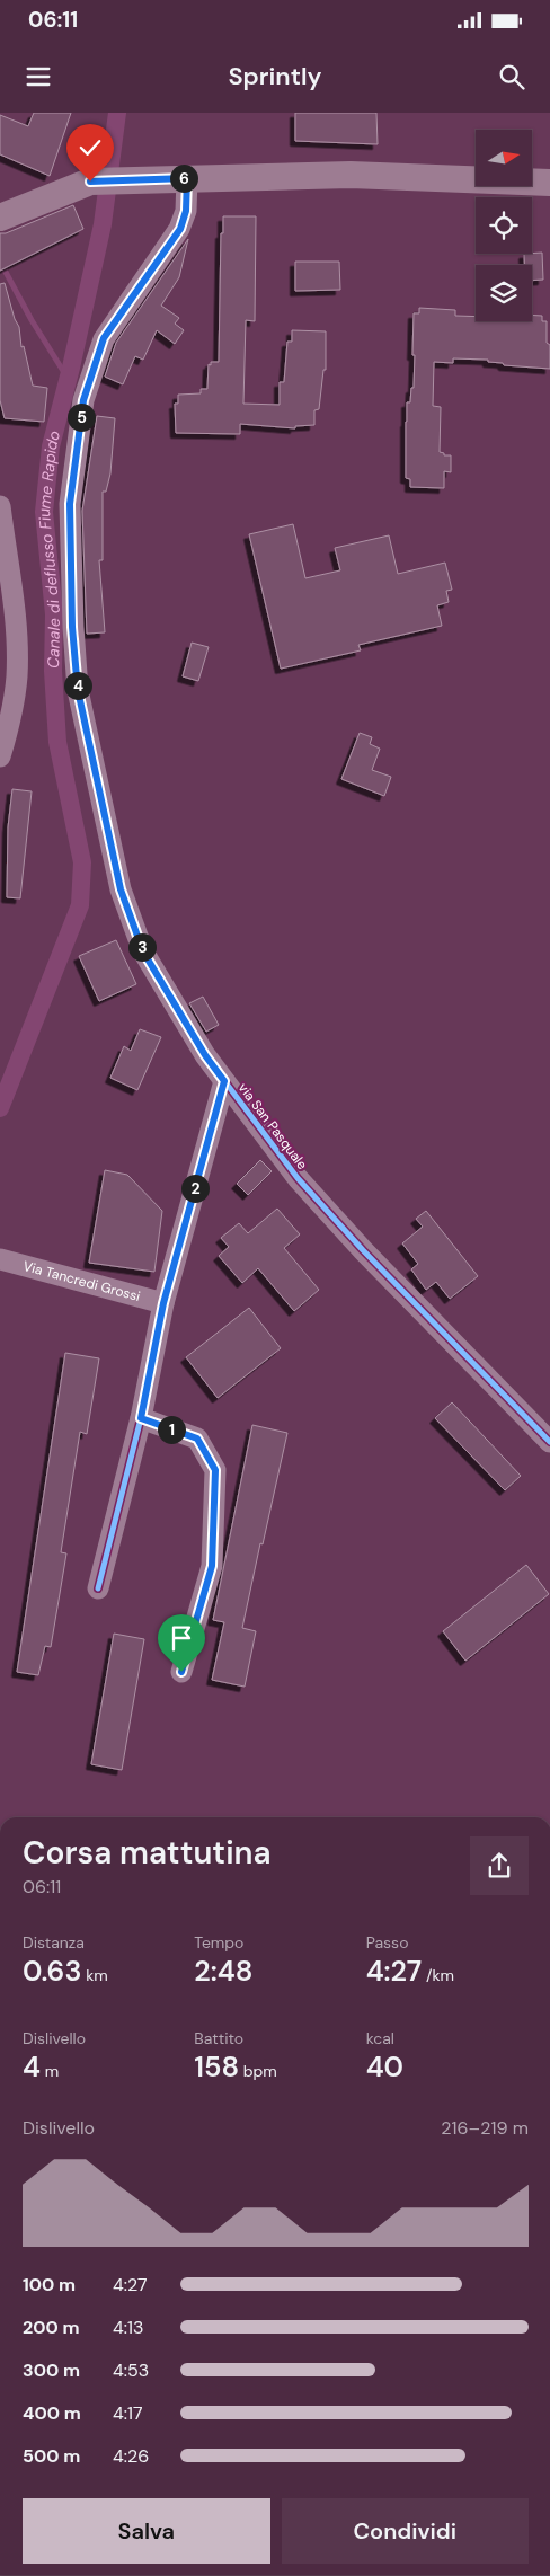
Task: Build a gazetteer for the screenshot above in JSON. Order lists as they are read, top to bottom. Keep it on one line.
{"streets":{"street":["via San Pasquale","Via Tancredi Grossi"]},"water":["Canale di deflusso Fiume Rapido"],"north":"right","page":{"status":"06:11","header":"Sprintly","pins":["6","5","4","3","2","1"],"heading":["Corsa mattutina","06:11"],"stats":[["Distanza","0.63 km"],["Tempo","2:48"],["Passo","4:27 /km"],["Dislivello","4 m"],["Battito","158 bpm"],["kcal","40"]],"chart":["Dislivello","216–219 m"],"list":[{"name":"100 m","note":"4:27"},{"name":"200 m","note":"4:13"},{"name":"300 m","note":"4:53"},{"name":"400 m","note":"4:17"},{"name":"500 m","note":"4:26"}],"buttons":["Salva","Condividi"]}}
